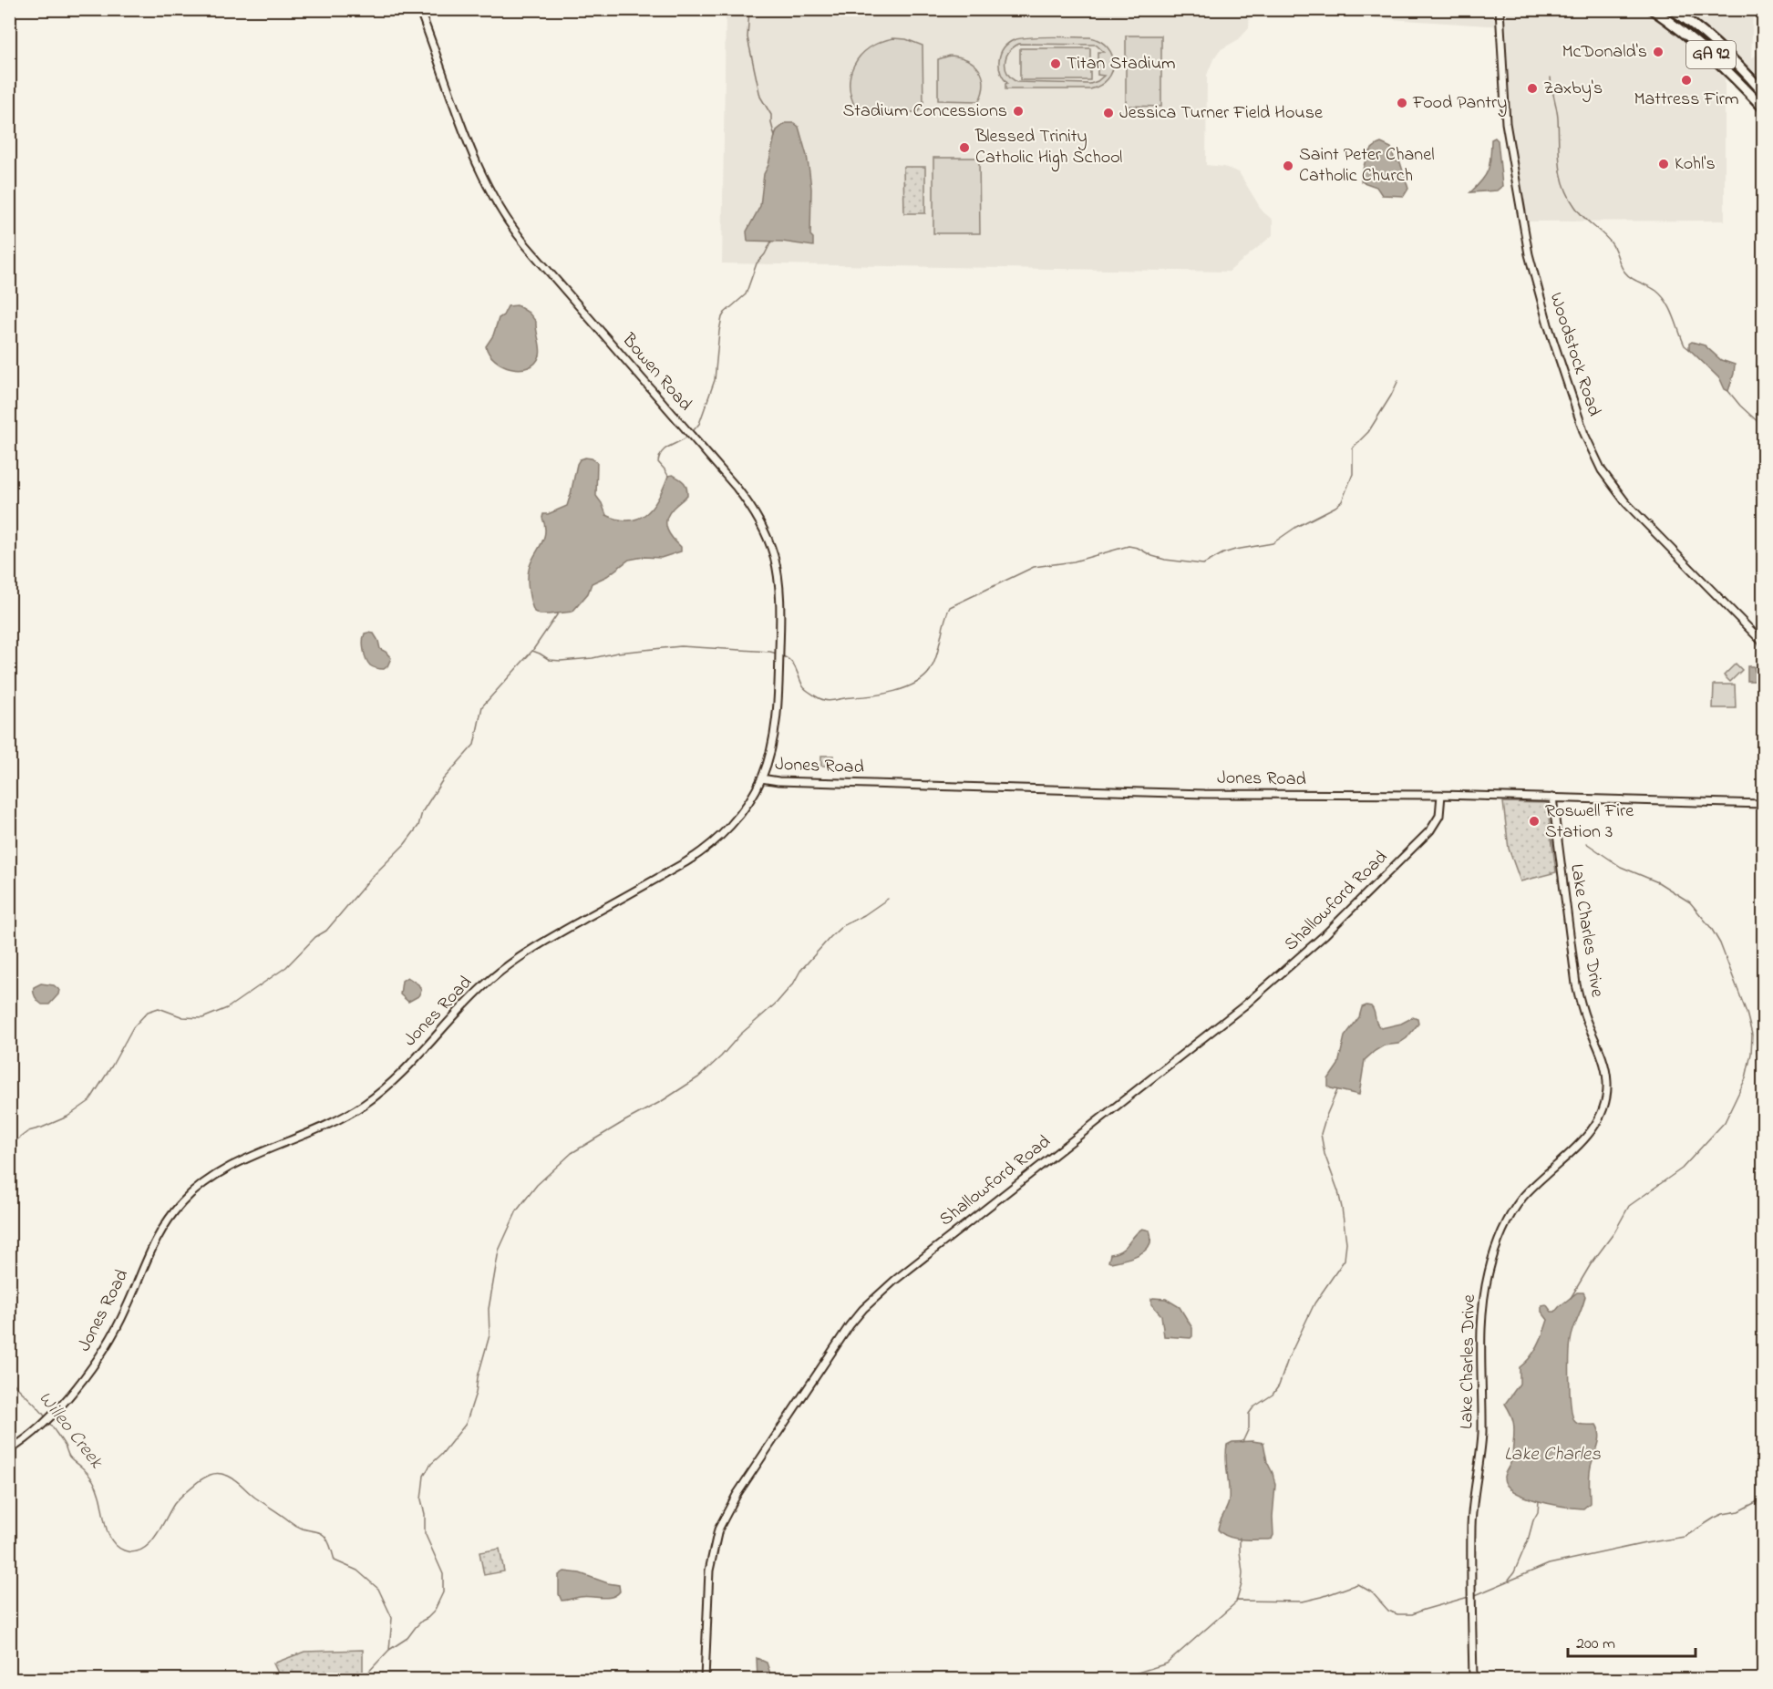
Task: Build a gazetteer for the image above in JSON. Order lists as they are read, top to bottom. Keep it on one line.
{"streets":{"main road":["GA 92"],"street":["Woodstock Road","Bowen Road","Jones Road","Shallowford Road","Lake Charles Drive"]},"crossings":[["Bowen Road","Jones Road"],["Jones Road","Shallowford Road"],["Jones Road","Lake Charles Drive"]],"water":["Willeo Creek","Lake Charles"],"places":["McDonald's","Titan Stadium","Mattress Firm","Zaxby's","Food Pantry","Stadium Concessions","Jessica Turner Field House","Blessed Trinity Catholic High School","Kohl's","Saint Peter Chanel Catholic Church","Roswell Fire Station 3"],"scale_bar":"200 m"}
